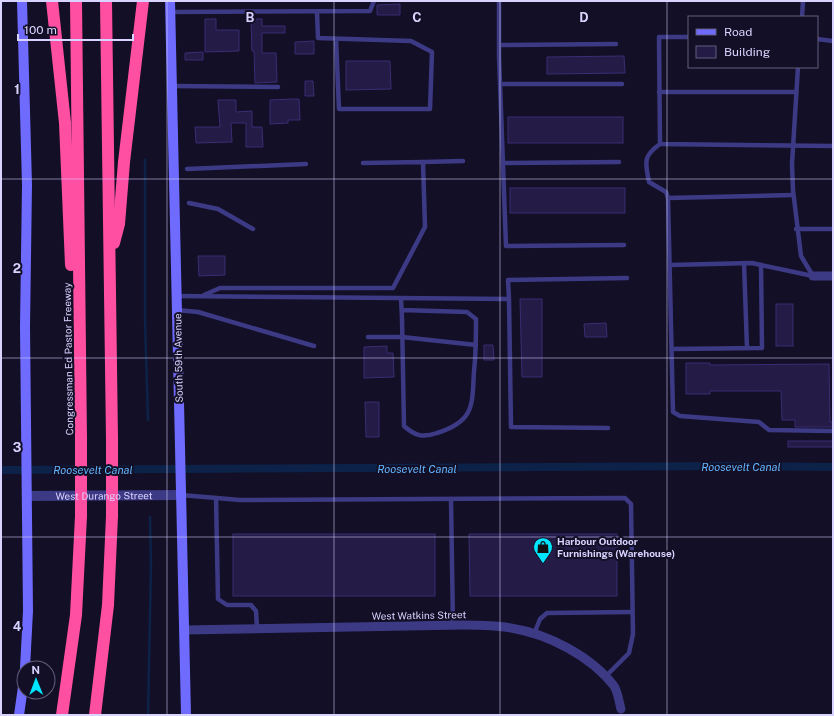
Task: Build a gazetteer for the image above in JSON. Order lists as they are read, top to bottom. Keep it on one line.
{"streets":{"highway":["Congressman Ed Pastor Freeway"],"main road":["South 59th Avenue"],"street":["West Durango Street","West Watkins Street"]},"crossings":[["South 59th Avenue","West Durango Street"],["South 59th Avenue","West Watkins Street"]],"water":["Roosevelt Canal"],"places":{"shop":["Harbour Outdoor Furnishings (Warehouse)"]},"legend":["Road","Building"],"scale_bar":"100 m","north":"top","grid":{"columns":["B","C","D"],"rows":["1","2","3","4"]}}
